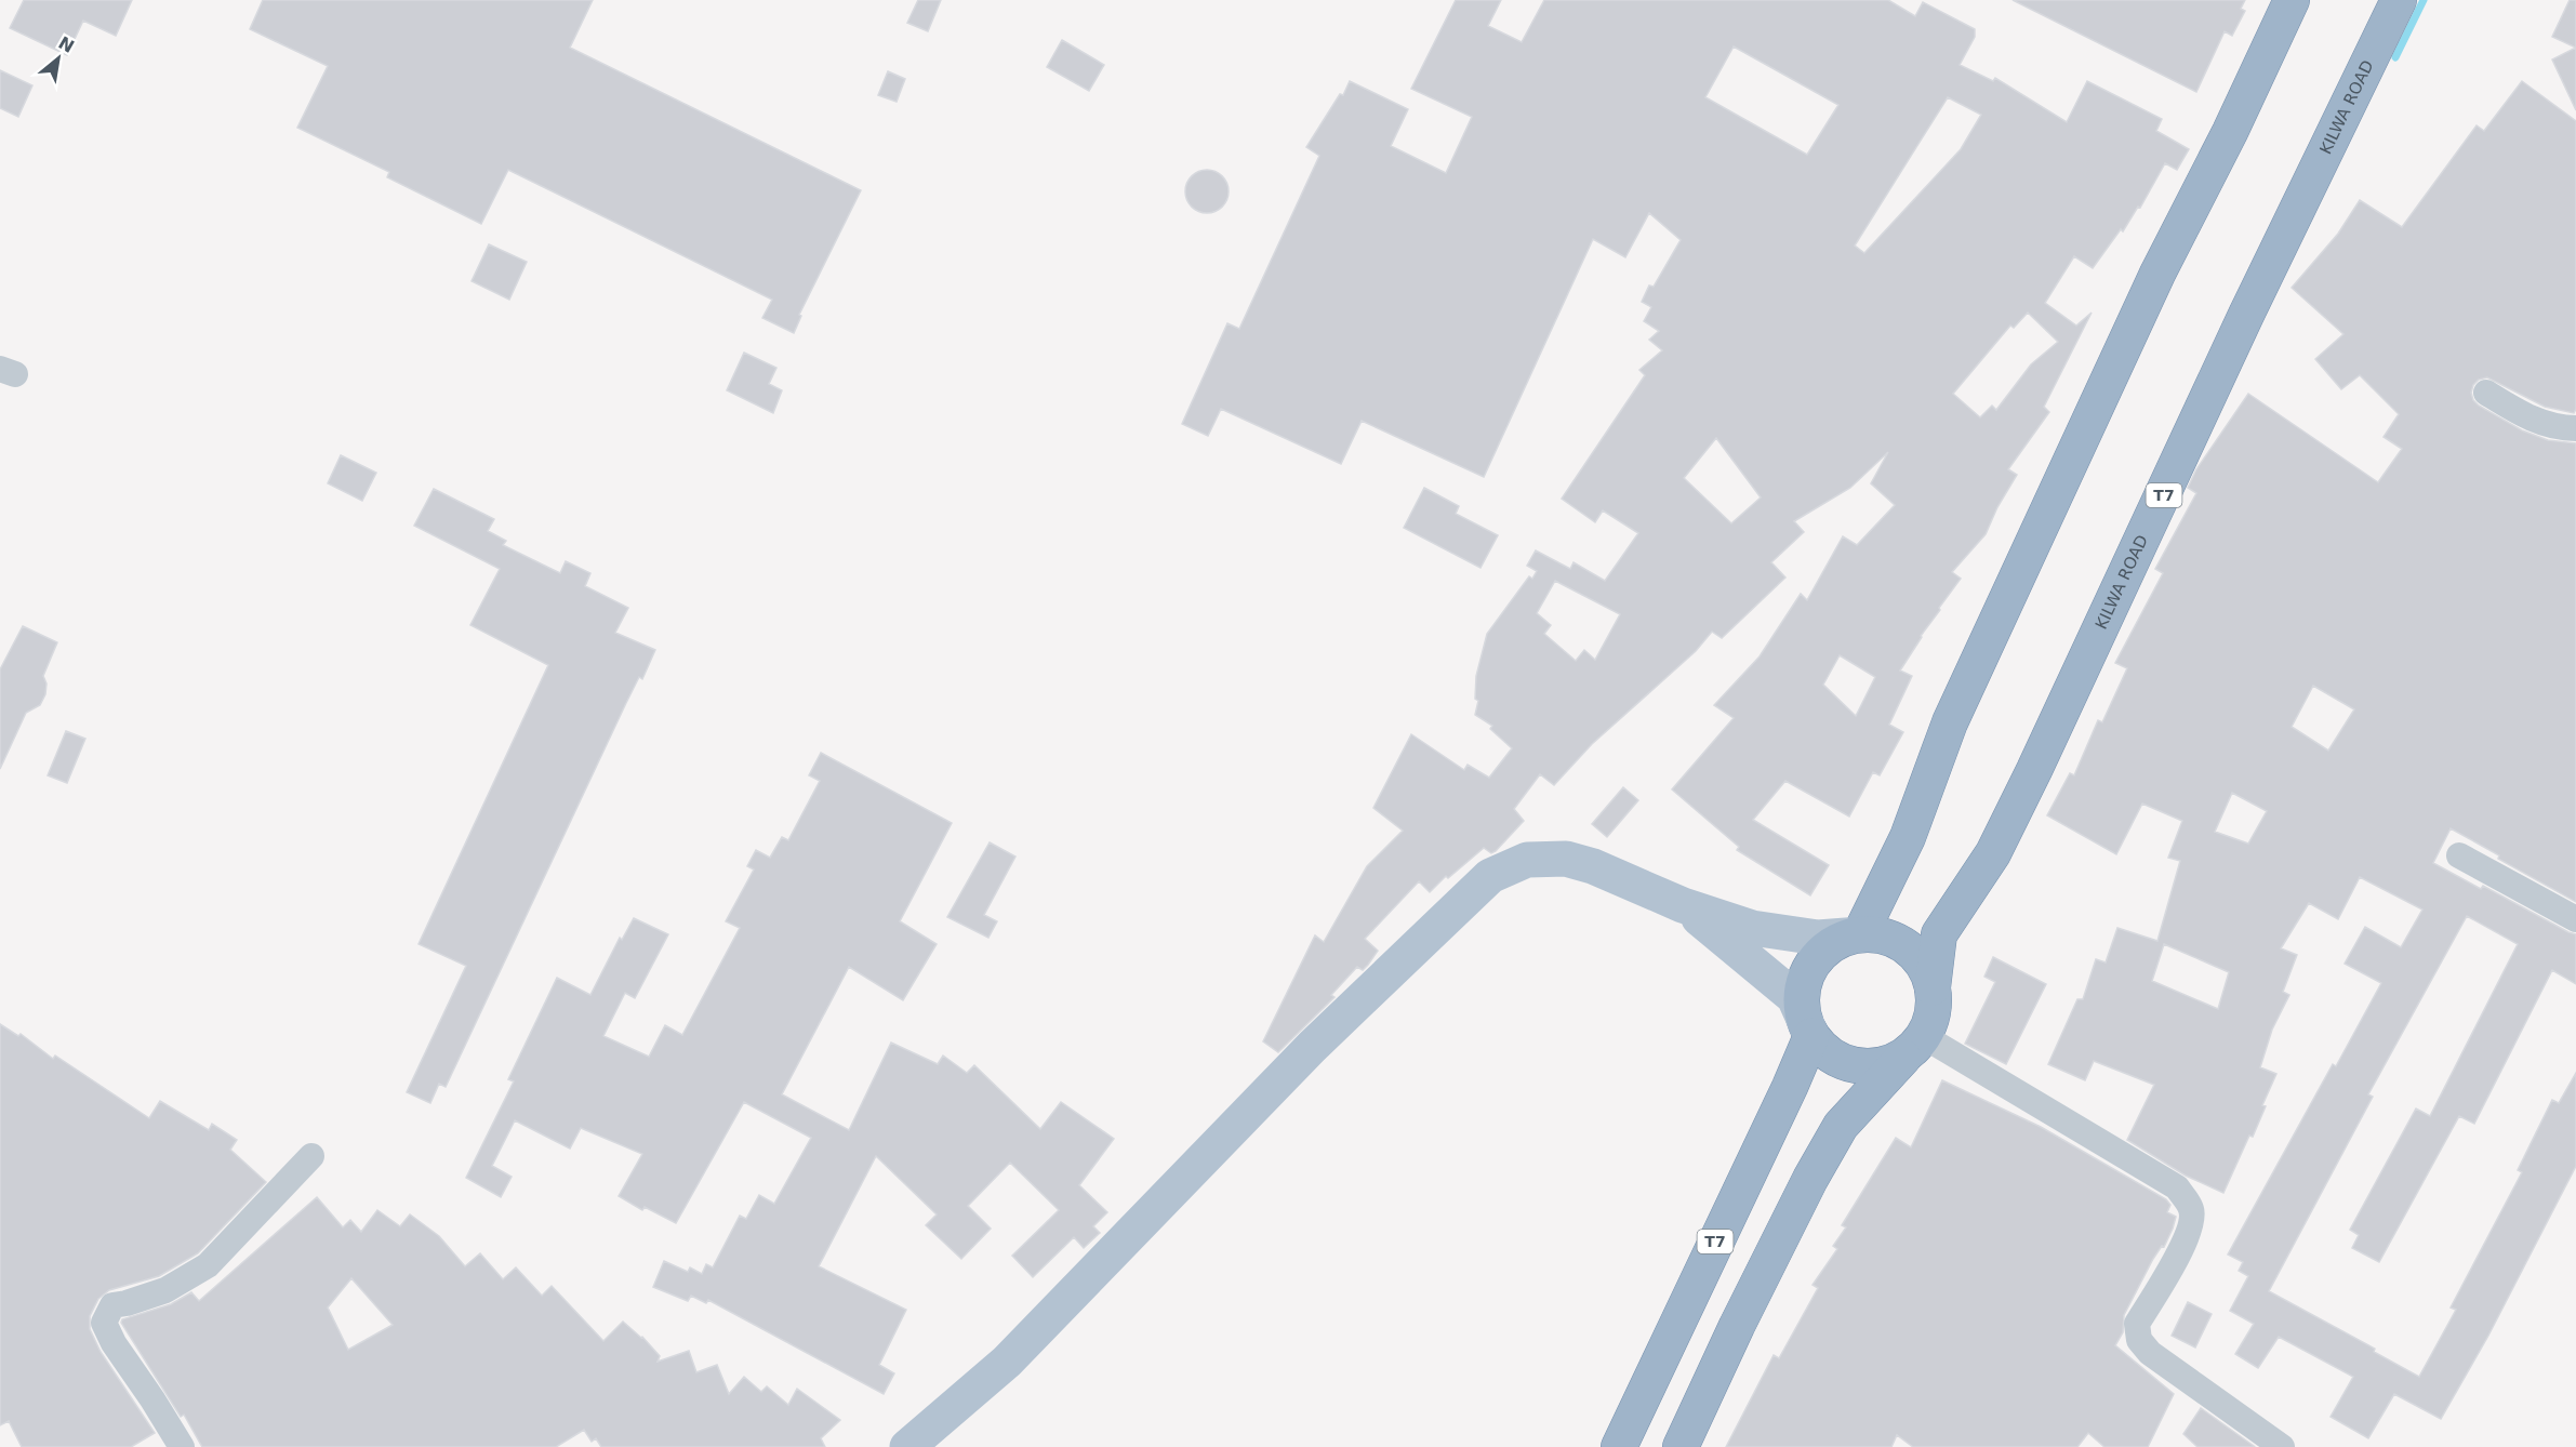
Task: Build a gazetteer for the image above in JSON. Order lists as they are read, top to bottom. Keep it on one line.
{"streets":{"highway":["KILWA ROAD","T7"]},"crossings":[["KILWA ROAD","T7"]],"north":"top right"}
